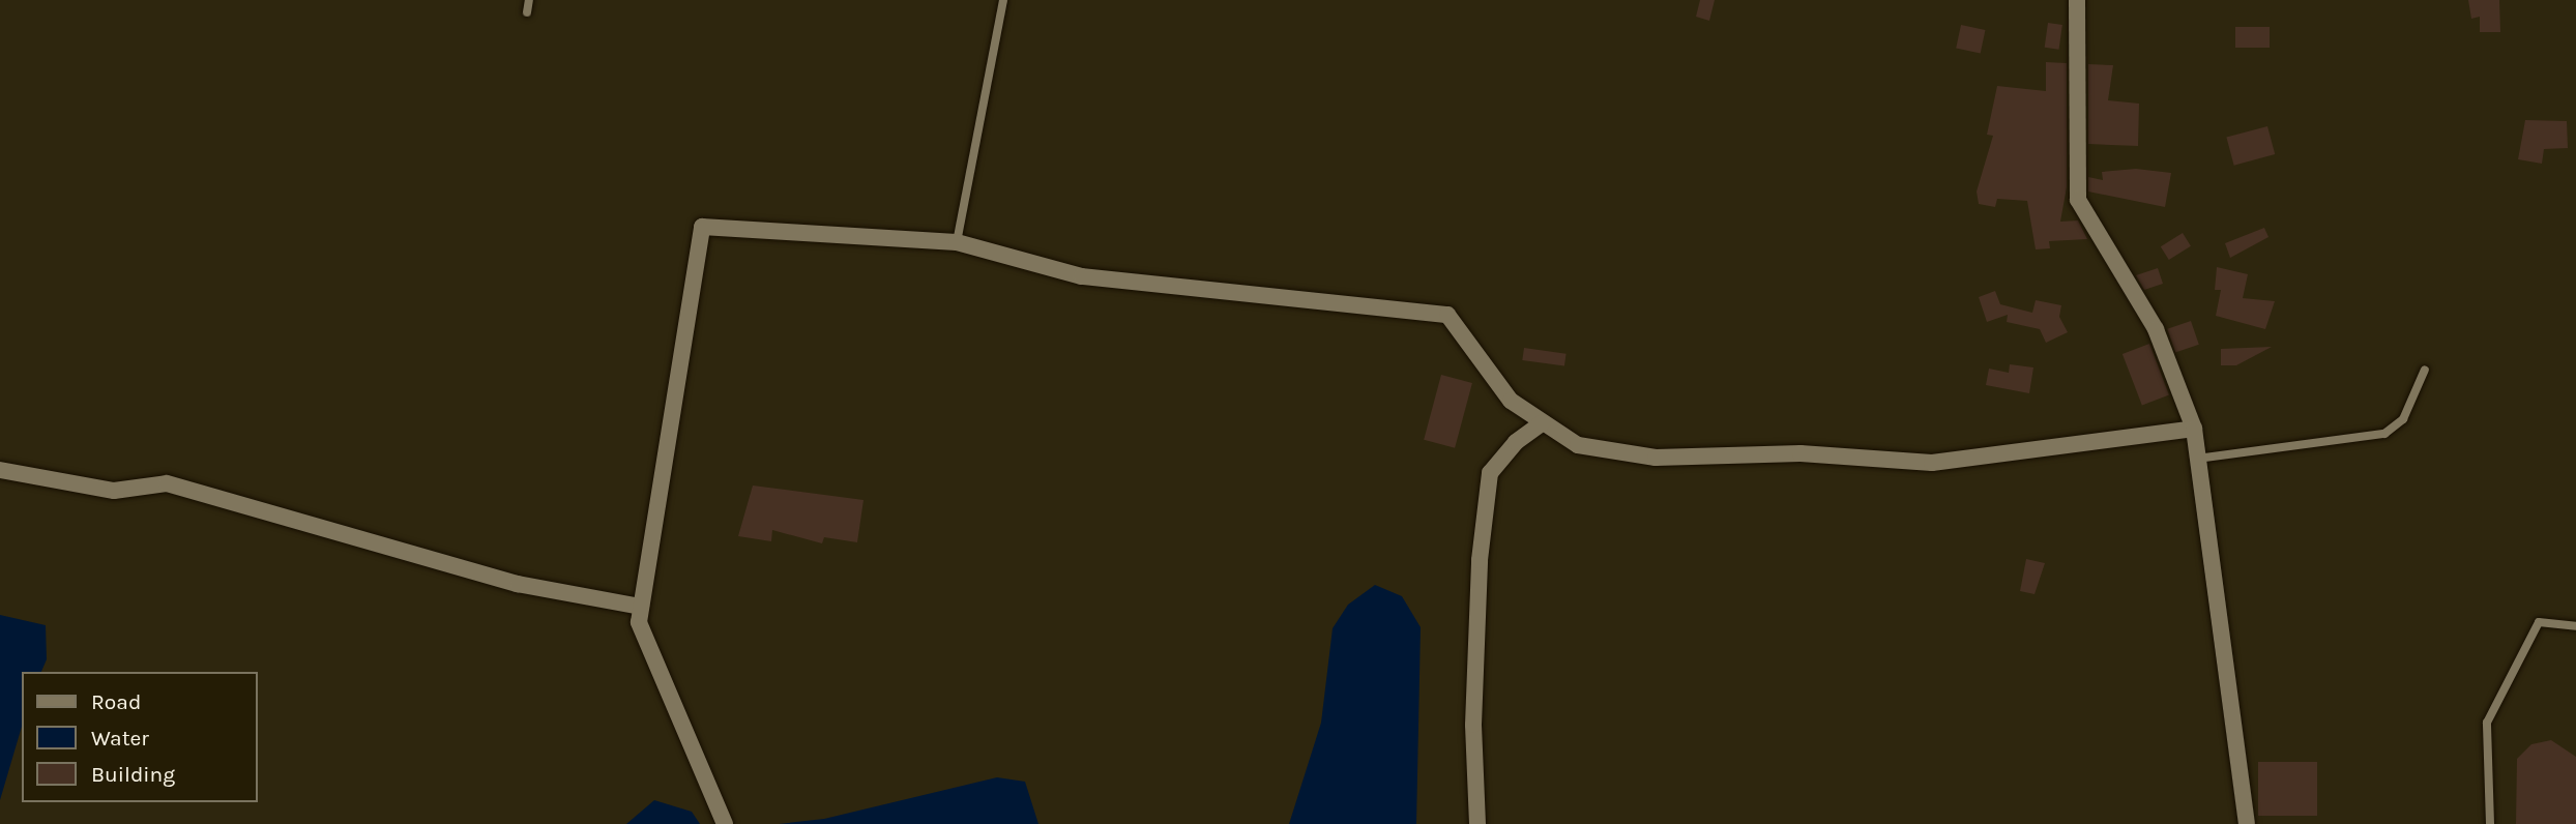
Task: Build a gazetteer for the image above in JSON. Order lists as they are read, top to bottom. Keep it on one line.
{"legend":["Road","Water","Building"]}
